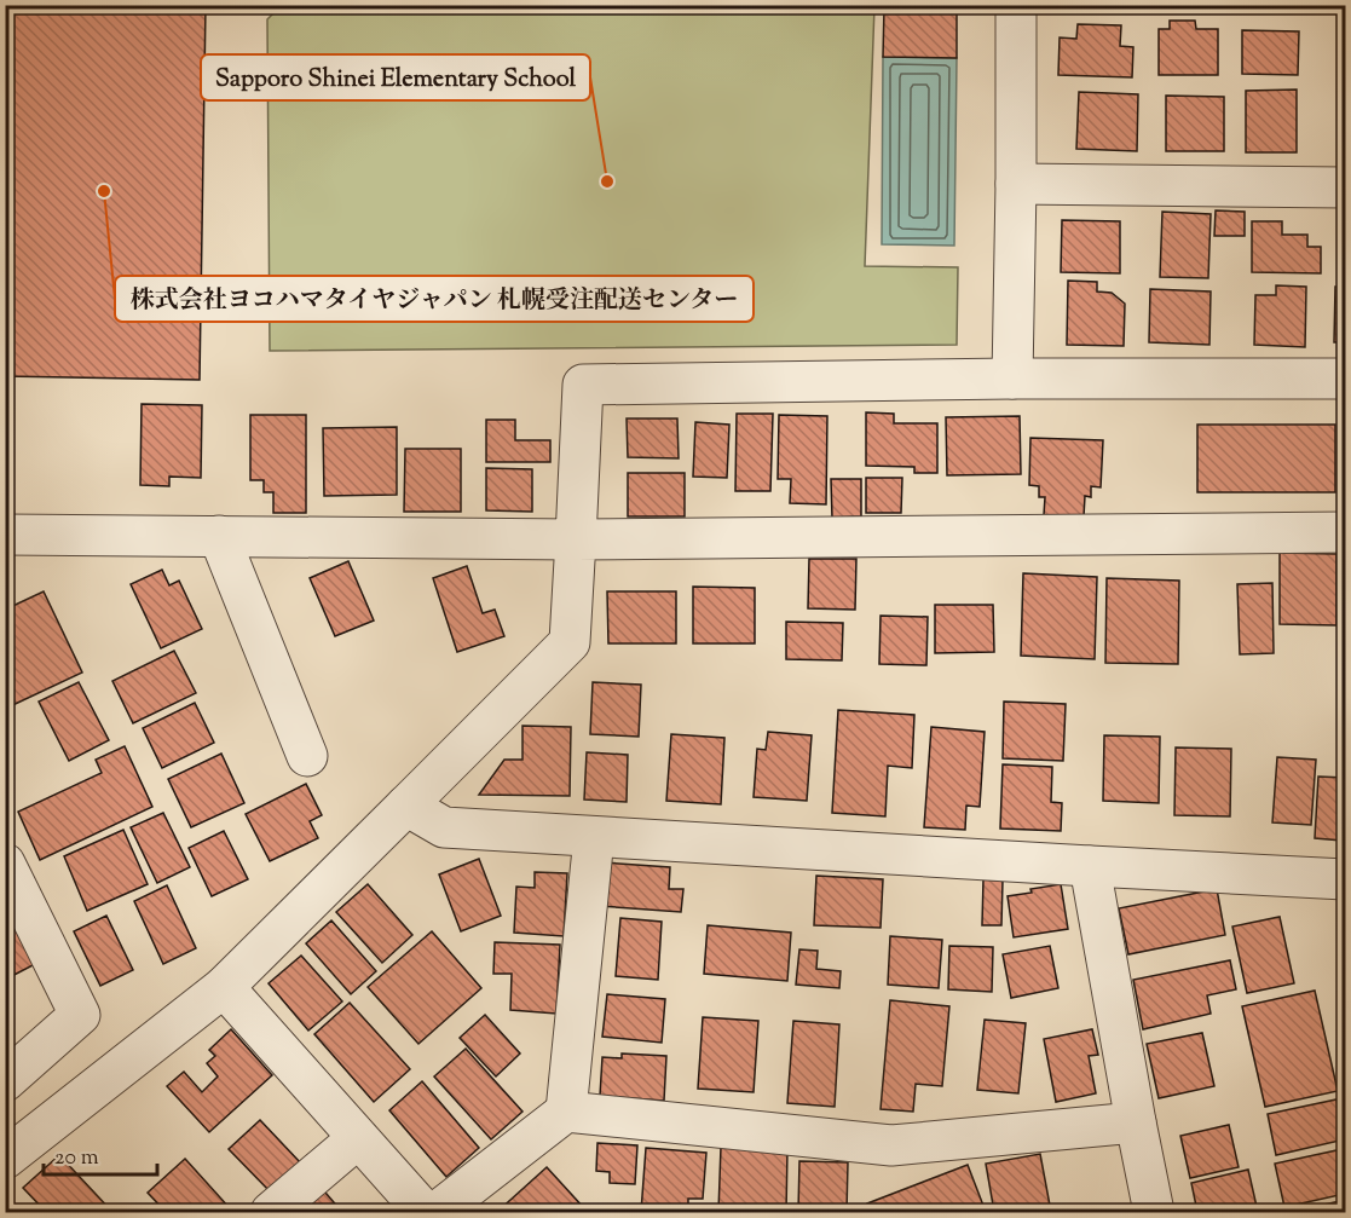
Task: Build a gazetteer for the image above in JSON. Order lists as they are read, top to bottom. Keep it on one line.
{"places":["Sapporo Shinei Elementary School","株式会社ヨコハマタイヤジャパン 札幌受注配送センター"],"scale_bar":"20 m"}
